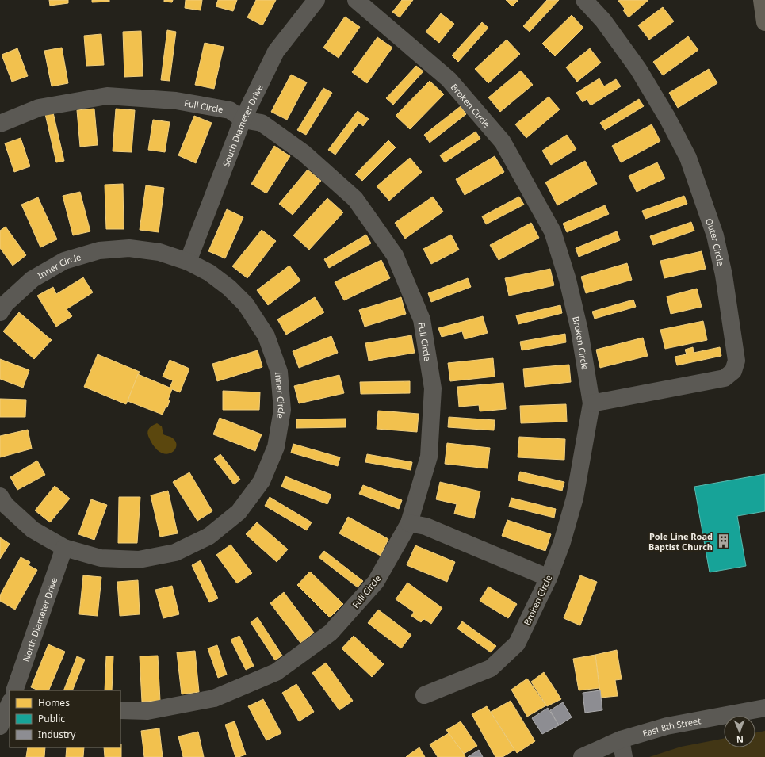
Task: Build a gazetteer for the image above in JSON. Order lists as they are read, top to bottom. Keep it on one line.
{"streets":{"street":["Full Circle","Broken Circle","South Diameter Drive","Outer Circle","Inner Circle","North Diameter Drive","East 8th Street"]},"crossings":[["Full Circle","South Diameter Drive"],["Broken Circle","Outer Circle"],["South Diameter Drive","Inner Circle"],["Inner Circle","North Diameter Drive"]],"places":{"building":["Pole Line Road Baptist Church"]},"legend":["Homes","Public","Industry"],"north":"bottom"}
